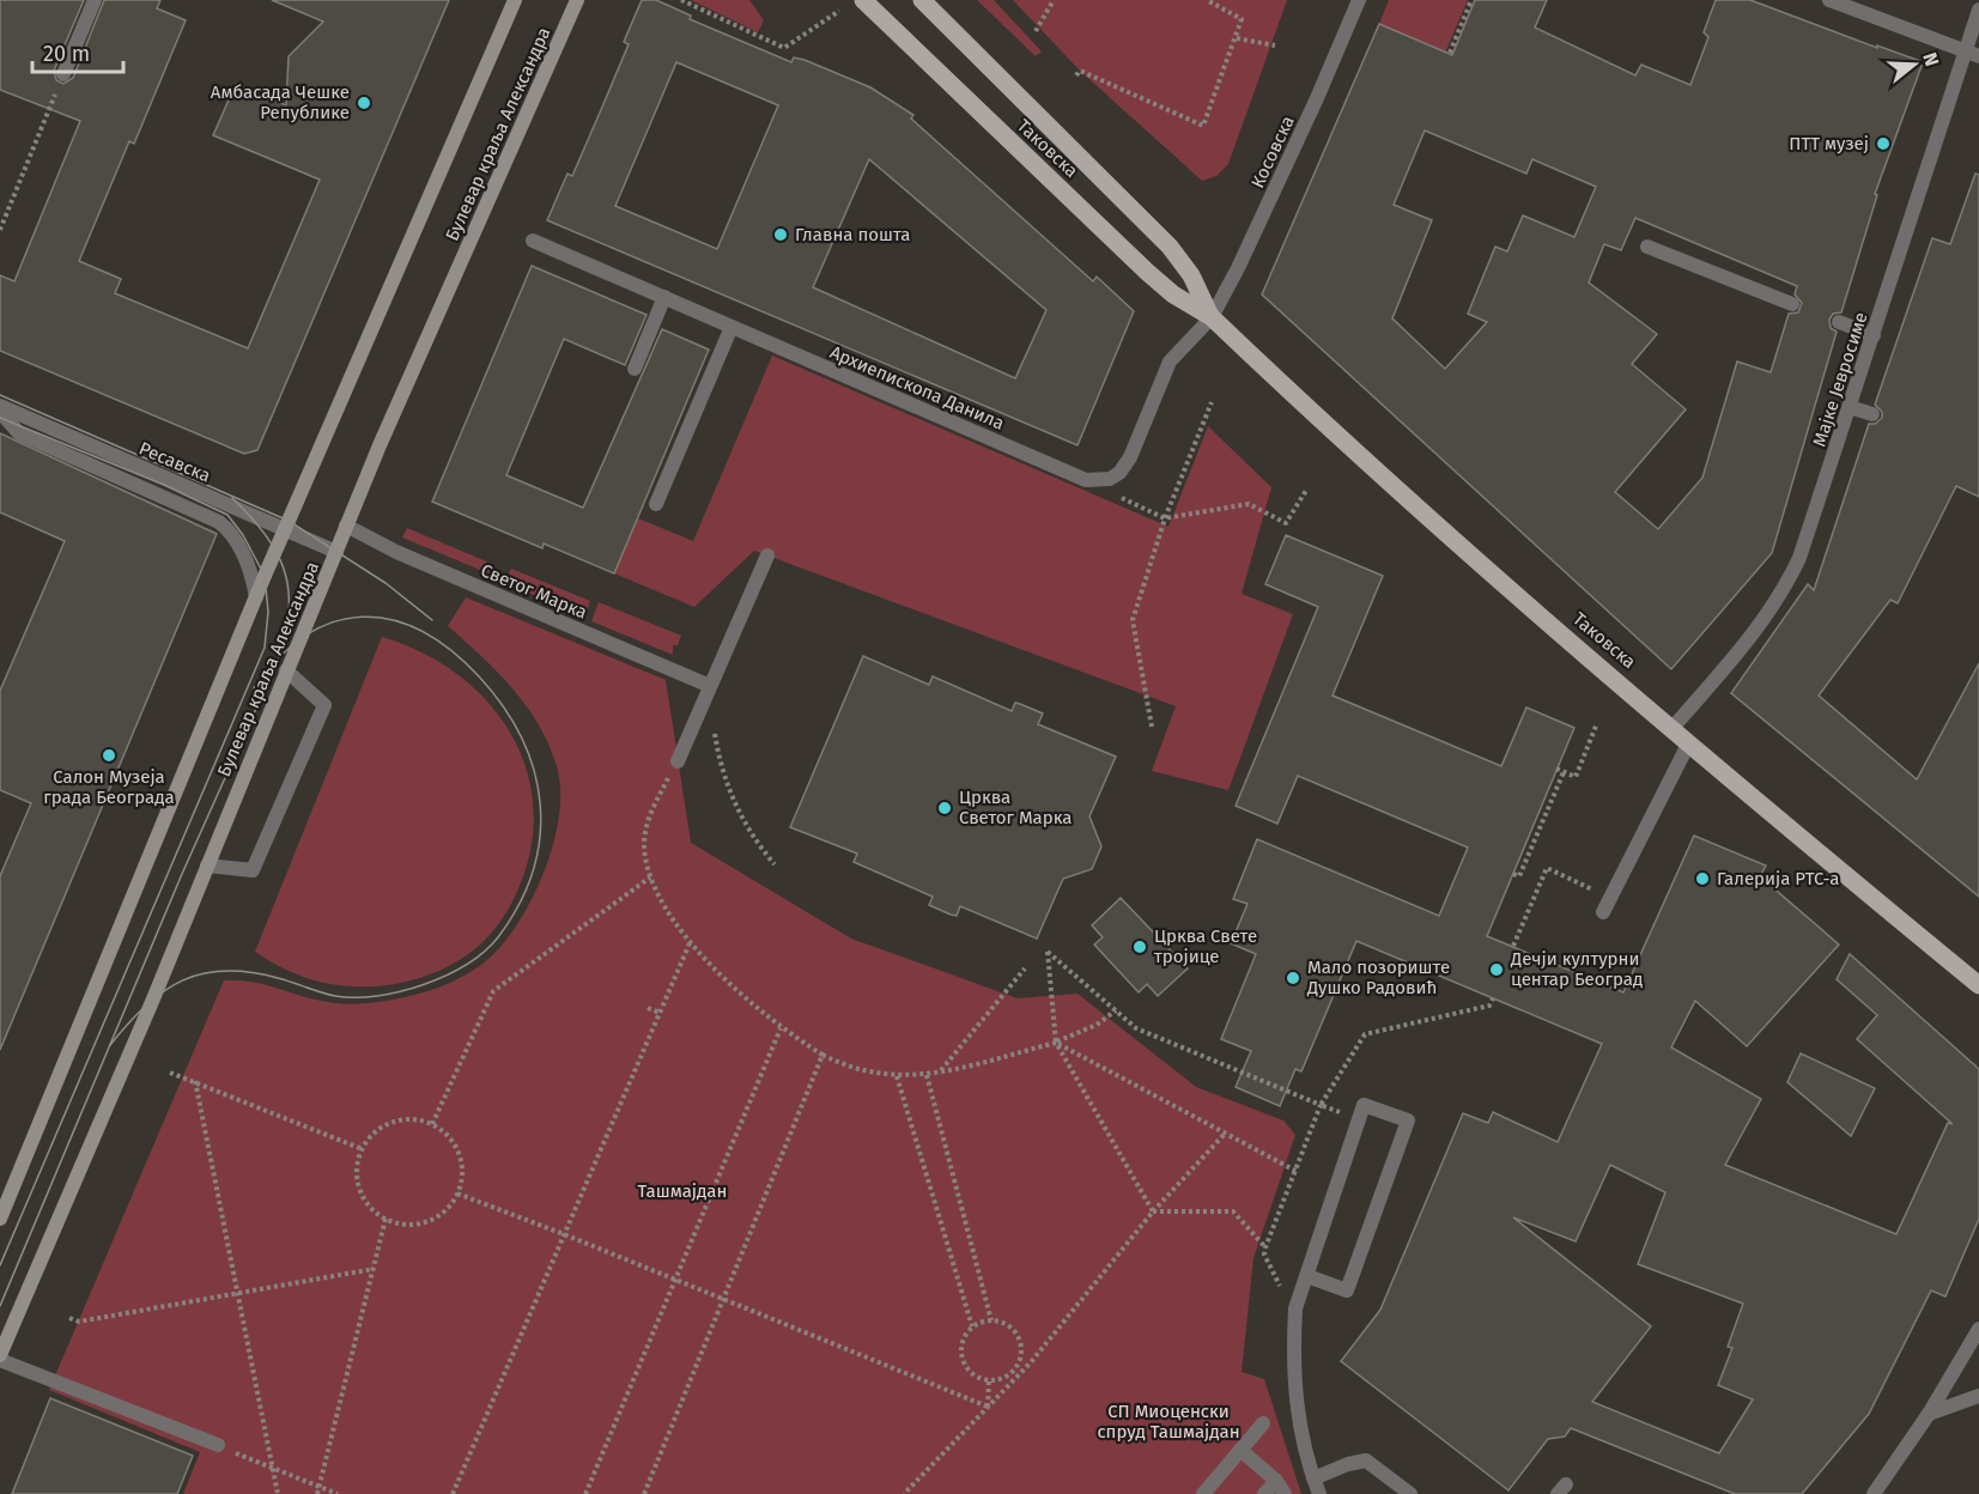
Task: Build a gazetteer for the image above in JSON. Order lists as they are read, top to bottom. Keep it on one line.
{"streets":{"main road":["Булевар краља Александра","Таковска"],"street":["Косовска","Мајке Јевросиме","Архиепископа Данила","Ресавска","Светог Марка"]},"crossings":[["Булевар краља Александра","Ресавска"],["Булевар краља Александра","Светог Марка"],["Таковска","Косовска"],["Таковска","Мајке Јевросиме"]],"parks":["Ташмајдан","СП Миоценски спруд Ташмајдан"],"places":["Амбасада Чешке Републике","ПТТ музеј","Главна пошта","Салон Музеја града Београда","Црква Светог Марка","Галерија РТС-а","Црква Свете тројице","Дечји културни центар Београд","Мало позориште Душко Радовић"],"scale_bar":"20 m","north":"right"}
